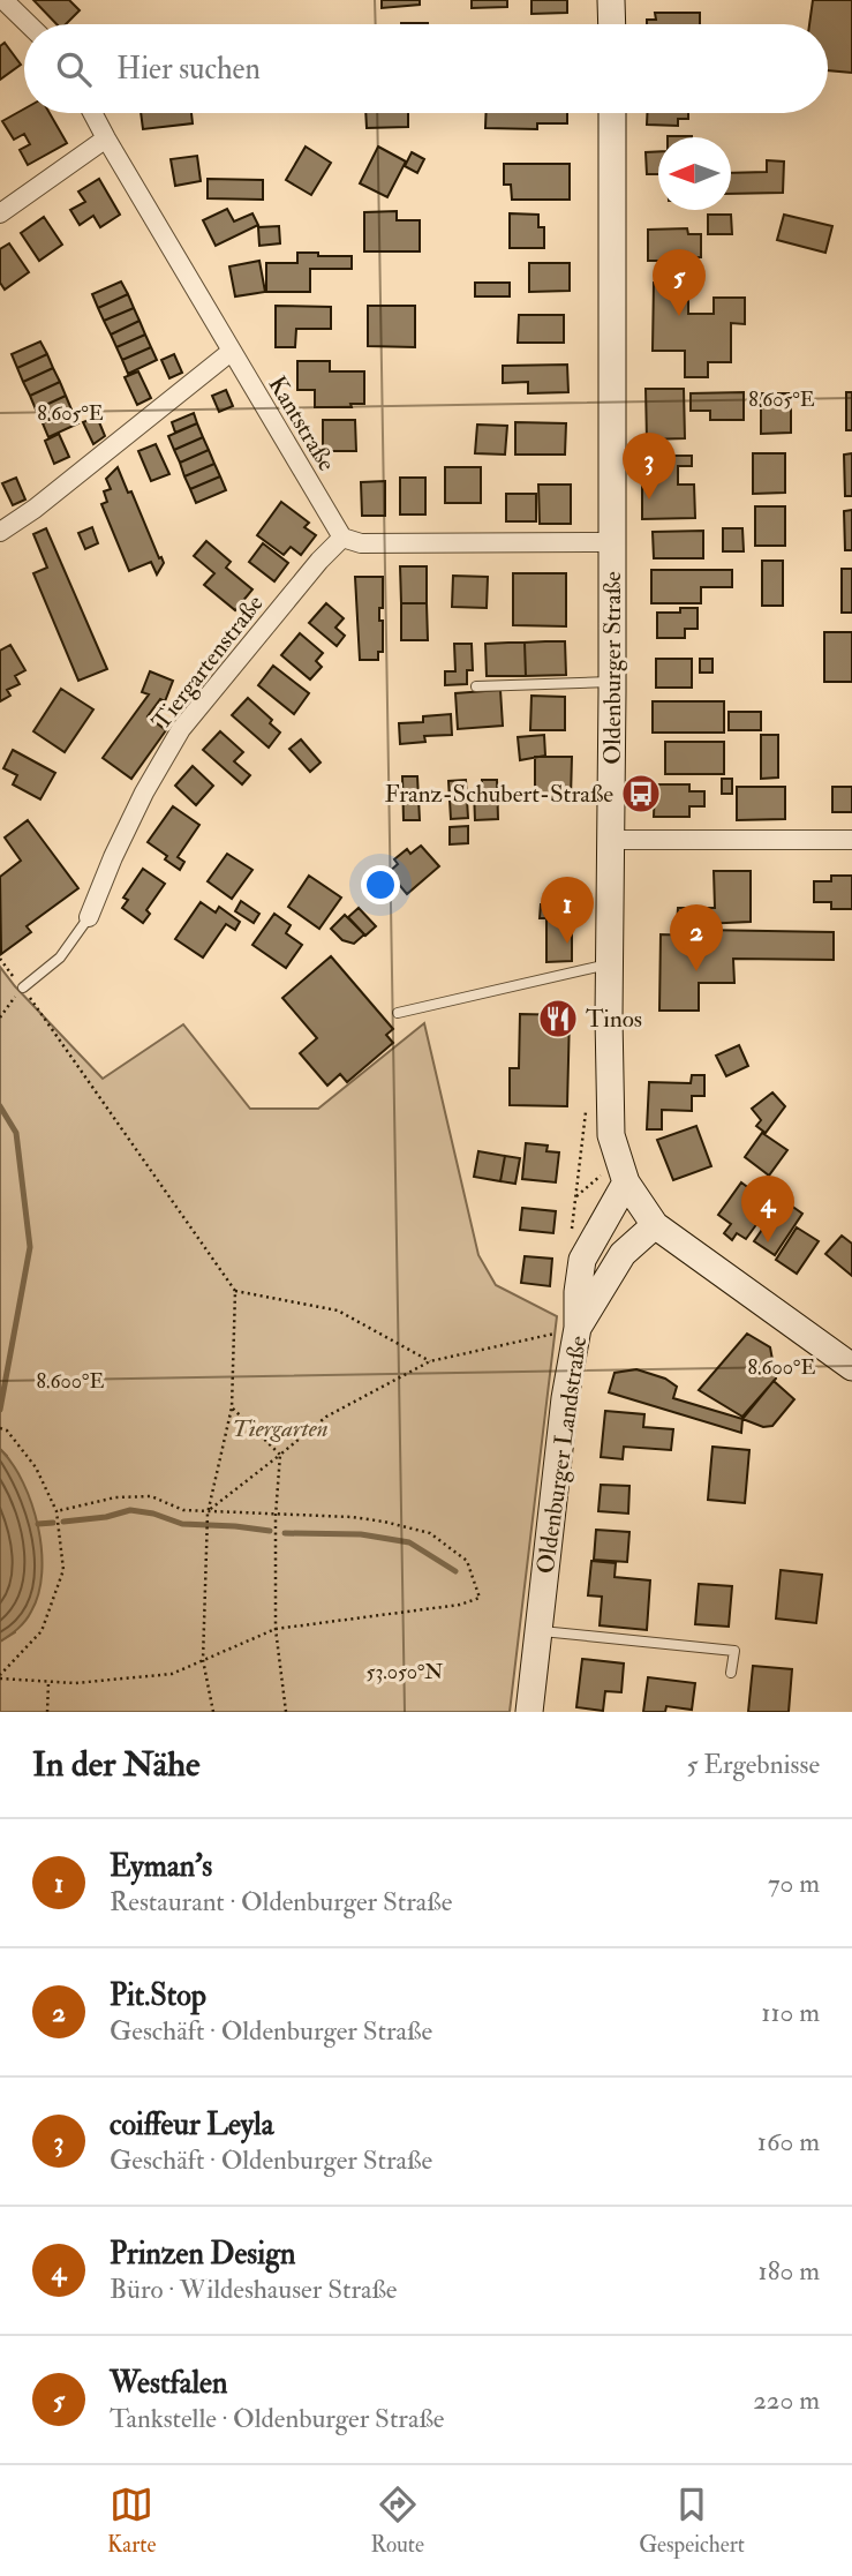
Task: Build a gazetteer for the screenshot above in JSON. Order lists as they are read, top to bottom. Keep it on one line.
{"streets":{"main road":["Oldenburger Straße","Oldenburger Landstraße"],"street":["Kantstraße","Tiergartenstraße"]},"crossings":[["Kantstraße","Tiergartenstraße"],["Oldenburger Straße","Oldenburger Landstraße"]],"parks":["Tiergarten"],"places":{"bus stop":["Franz-Schubert-Straße"],"restaurant":["Tinos"]},"north":"left","page":{"search":"Hier suchen","pins":["5","3","1","2","4"],"heading":["In der Nähe","5 Ergebnisse"],"list":[{"mark":"1","name":"Eyman's","note":"Restaurant · Oldenburger Straße","value":"70 m"},{"mark":"2","name":"Pit.Stop","note":"Geschäft · Oldenburger Straße","value":"110 m"},{"mark":"3","name":"coiffeur Leyla","note":"Geschäft · Oldenburger Straße","value":"160 m"},{"mark":"4","name":"Prinzen Design","note":"Büro · Wildeshauser Straße","value":"180 m"},{"mark":"5","name":"Westfalen","note":"Tankstelle · Oldenburger Straße","value":"220 m"}],"nav":["Karte","Route","Gespeichert"]},"coordinates":["8.605°E","8.600°E","53.050°N"]}
